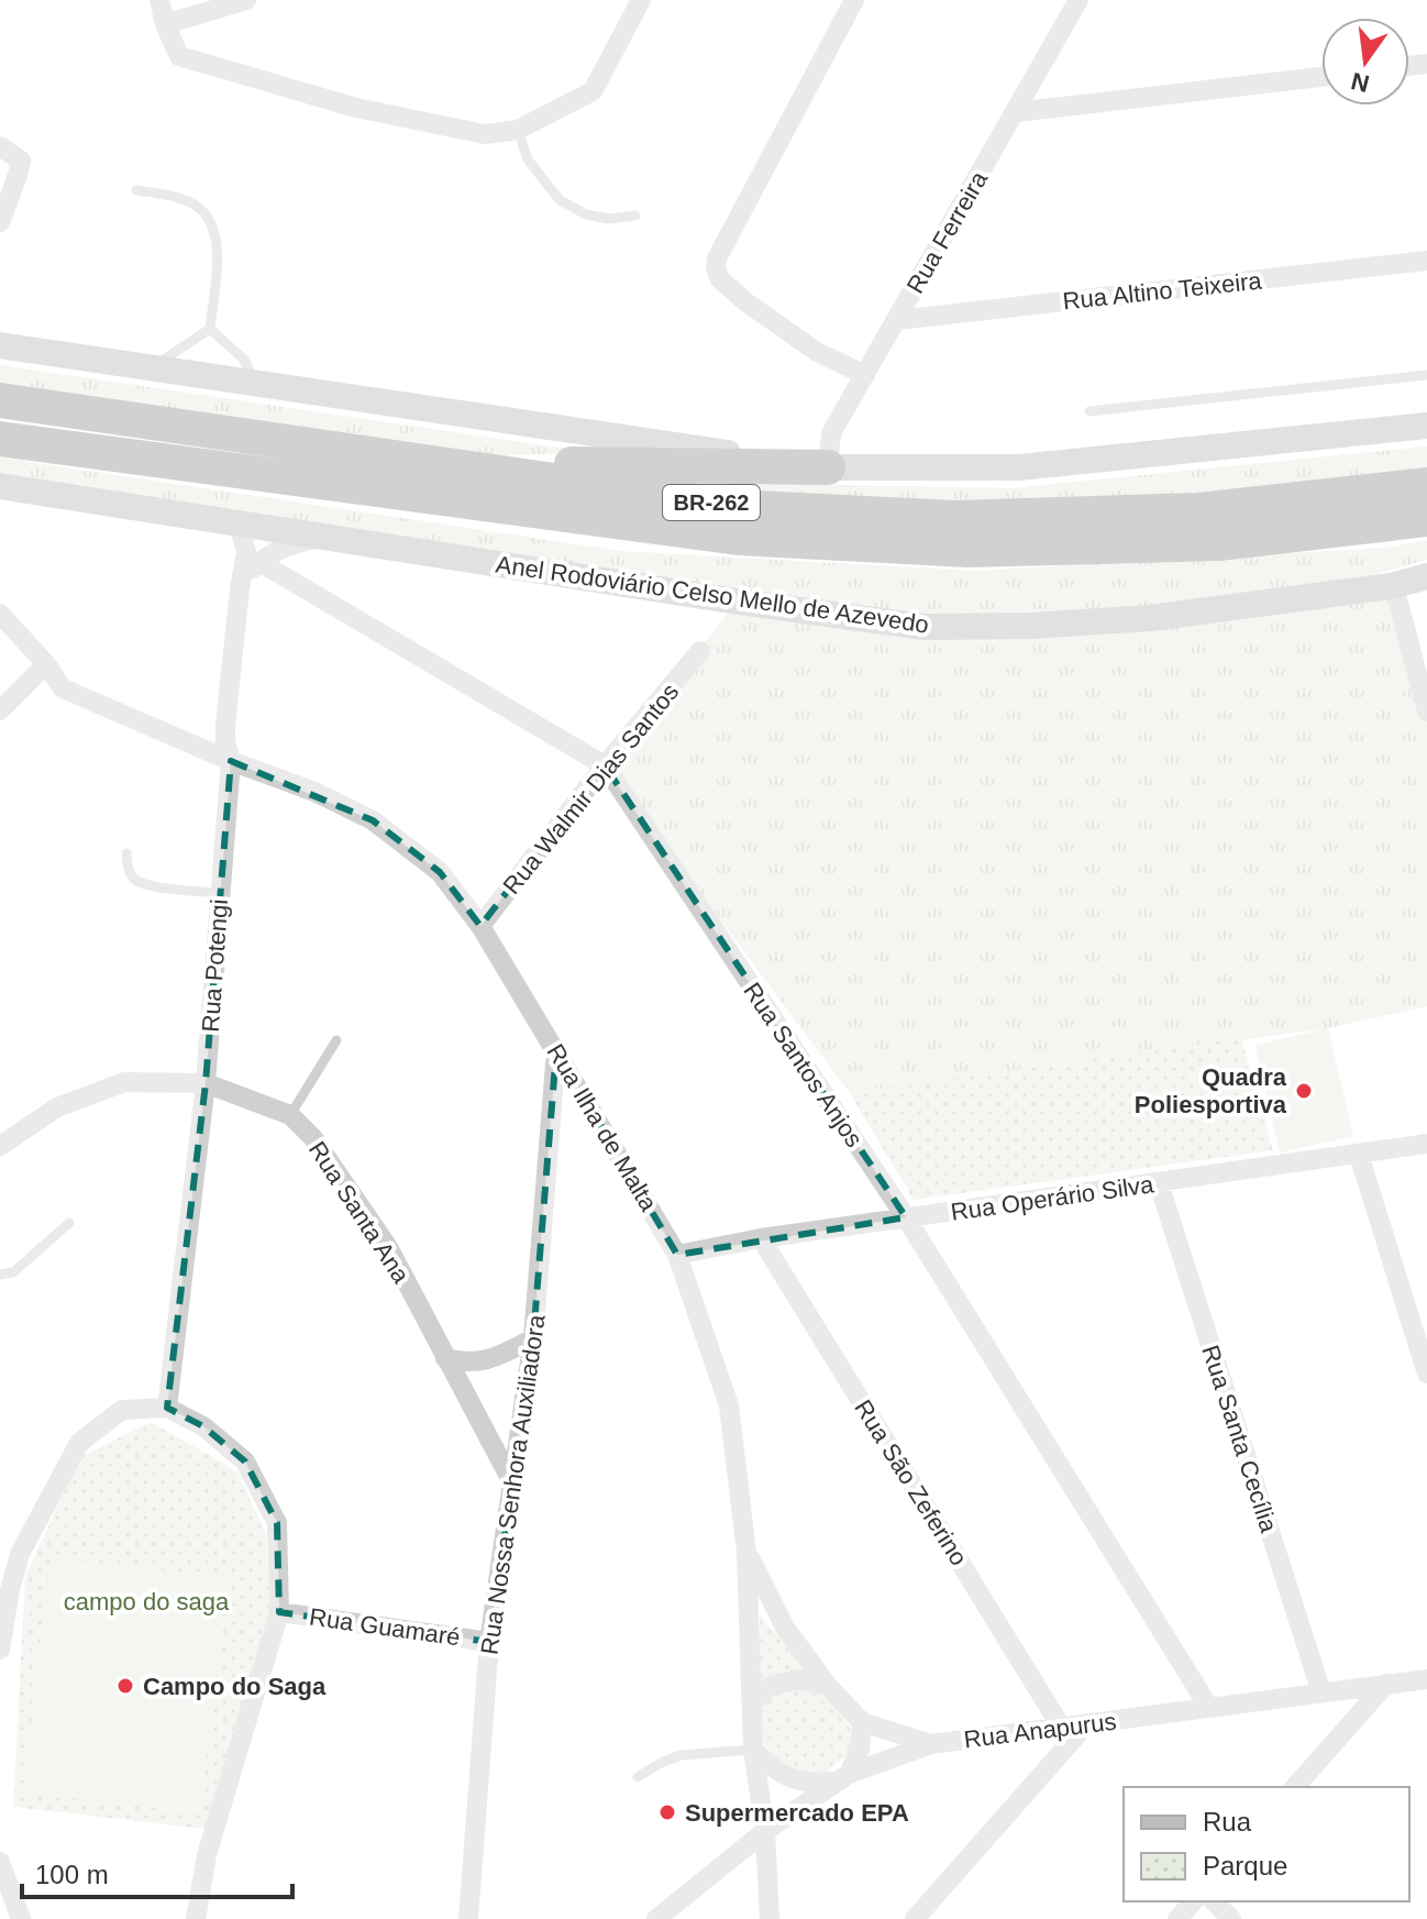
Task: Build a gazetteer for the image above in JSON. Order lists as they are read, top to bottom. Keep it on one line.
{"streets":{"highway":["BR-262"],"main road":["Anel Rodoviário Celso Mello de Azevedo"],"street":["Rua Ferreira","Rua Altino Teixeira","Rua Walmir Dias Santos","Rua Potengi","Rua Santos Anjos","Rua Ilha de Malta","Rua Operário Silva","Rua Santa Ana","Rua Santa Cecília","Rua São Zeferino","Rua Nossa Senhora Auxiliadora","Rua Guamaré","Rua Anapurus"]},"crossings":[["Rua Ferreira","Rua Altino Teixeira"],["Anel Rodoviário Celso Mello de Azevedo","Rua Potengi"],["Rua Walmir Dias Santos","Rua Santos Anjos"],["Rua Walmir Dias Santos","Rua Ilha de Malta"],["Rua Potengi","Rua Ilha de Malta"],["Rua Potengi","Rua Santa Ana"],["Rua Santos Anjos","Rua Operário Silva"],["Rua Santos Anjos","Rua Anapurus"],["Rua Ilha de Malta","Rua Operário Silva"],["Rua Ilha de Malta","Rua Nossa Senhora Auxiliadora"],["Rua Ilha de Malta","Rua Anapurus"],["Rua Operário Silva","Rua Santa Cecília"],["Rua Operário Silva","Rua São Zeferino"],["Rua Santa Ana","Rua Nossa Senhora Auxiliadora"],["Rua Santa Cecília","Rua Anapurus"],["Rua São Zeferino","Rua Anapurus"],["Rua Nossa Senhora Auxiliadora","Rua Guamaré"]],"parks":["campo do saga"],"places":["Quadra Poliesportiva","Campo do Saga","Supermercado EPA"],"legend":["Rua","Parque"],"scale_bar":"100 m","north":"bottom"}
